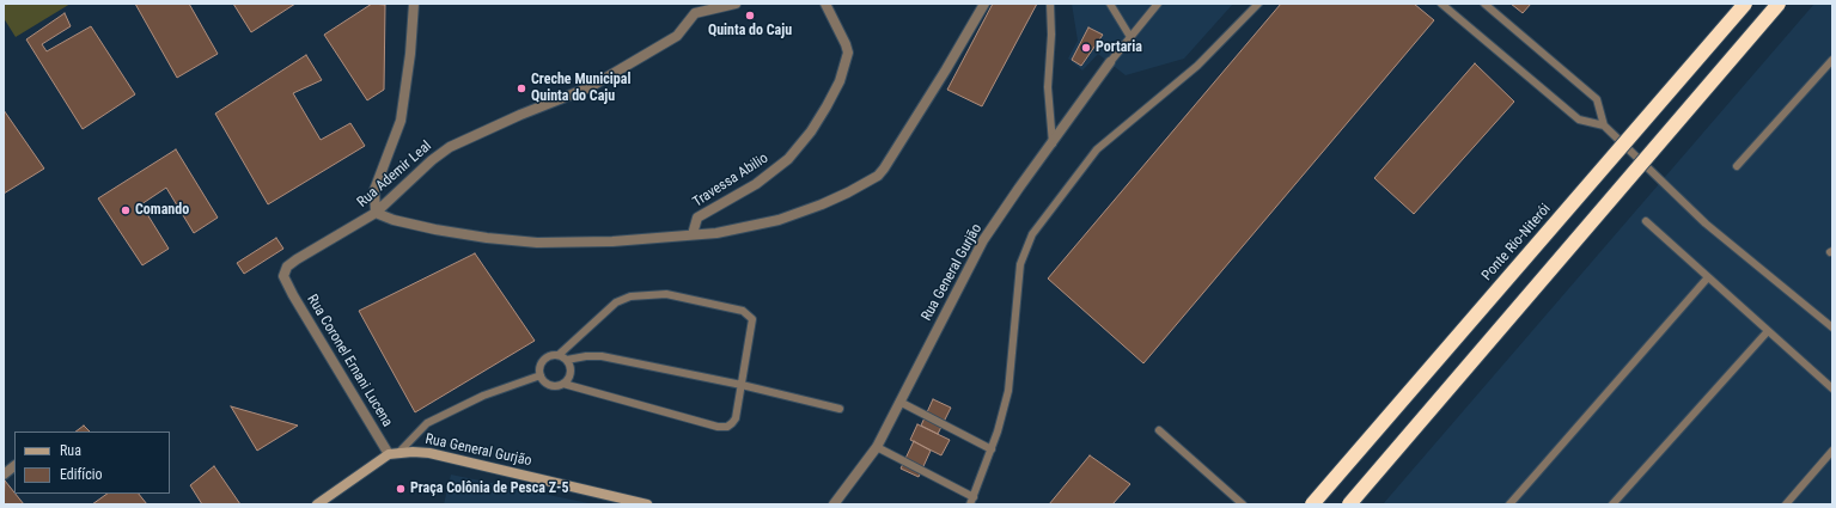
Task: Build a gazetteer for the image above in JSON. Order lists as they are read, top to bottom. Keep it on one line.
{"streets":{"highway":["Ponte Rio-Niterói"],"street":["Rua Ademir Leal","Travessa Abilio","Rua General Gurjão","Rua Coronel Ernani Lucena"]},"crossings":[["Rua Ademir Leal","Rua Coronel Ernani Lucena"],["Rua General Gurjão","Rua Coronel Ernani Lucena"]],"places":["Quinta do Caju","Portaria","Creche Municipal Quinta do Caju","Comando","Praça Colônia de Pesca Z-5"],"legend":["Rua","Edifício"]}
